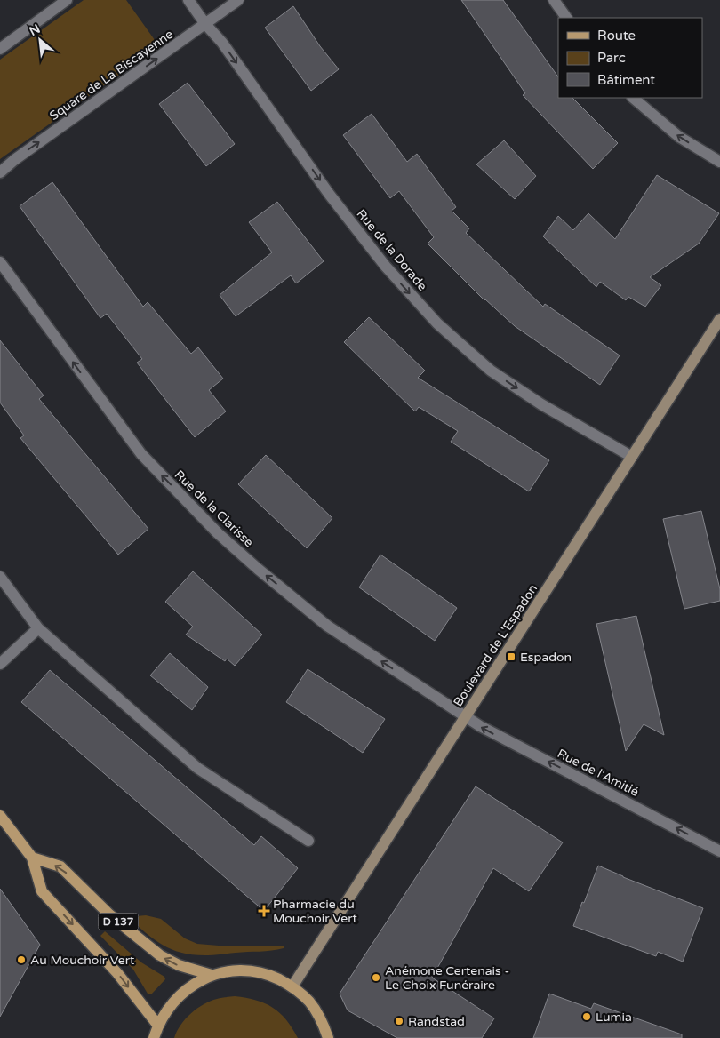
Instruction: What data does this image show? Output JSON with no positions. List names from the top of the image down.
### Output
{
  "streets": {
    "main road": ["D 137"],
    "street": [
      "Square de La Biscayenne",
      "Rue de la Dorade",
      "Rue de la Clarisse",
      "Boulevard de L'Espadon",
      "Rue de l'Amitié"
    ]
  },
  "crossings": [
    ["Square de La Biscayenne", "Rue de la Dorade"],
    ["Rue de la Dorade", "Boulevard de L'Espadon"],
    ["Rue de la Clarisse", "Boulevard de L'Espadon"],
    ["Rue de la Clarisse", "Rue de l'Amitié"],
    ["Boulevard de L'Espadon", "Rue de l'Amitié"]
  ],
  "one_way": ["Rue de la Dorade", "Rue de la Clarisse", "Rue de l'Amitié"],
  "places": {
    "transit": ["Espadon"],
    "health": ["Pharmacie du Mouchoir Vert"],
    "other": [
      "Au Mouchoir Vert",
      "Anémone Certenais - Le Choix Funéraire",
      "Lumia",
      "Randstad"
    ]
  },
  "legend": ["Route", "Parc", "Bâtiment"],
  "north": "top left"
}
